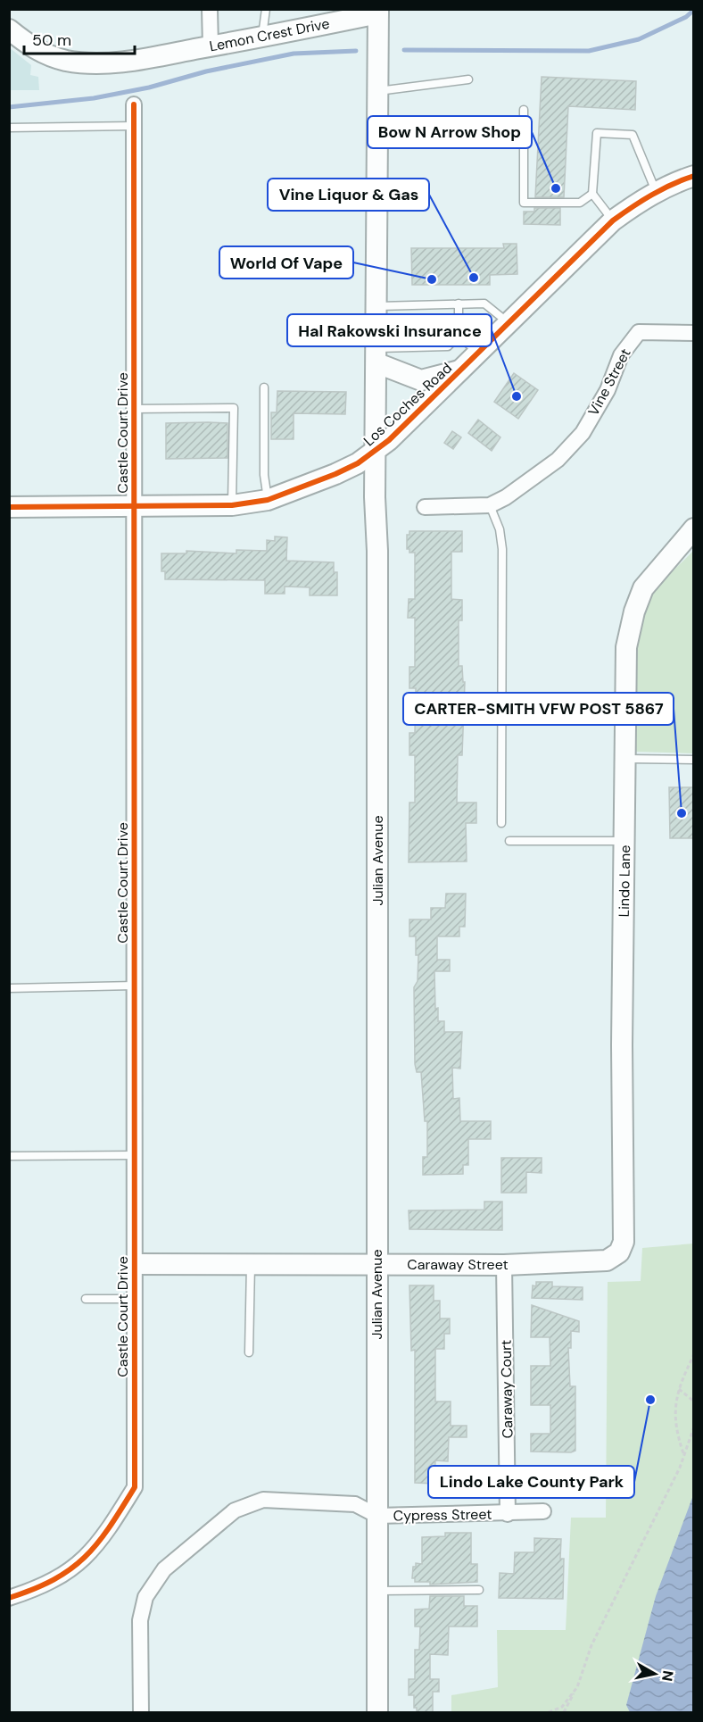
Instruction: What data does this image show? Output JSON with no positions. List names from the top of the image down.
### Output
{
  "streets": {
    "main road": [
      "Lemon Crest Drive",
      "Los Coches Road",
      "Julian Avenue",
      "Lindo Lane",
      "Caraway Street"
    ],
    "street": [
      "Vine Street",
      "Castle Court Drive",
      "Caraway Court",
      "Cypress Street"
    ]
  },
  "crossings": [
    ["Lemon Crest Drive", "Julian Avenue"],
    ["Los Coches Road", "Castle Court Drive"],
    ["Los Coches Road", "Julian Avenue"],
    ["Castle Court Drive", "Caraway Street"],
    ["Julian Avenue", "Caraway Street"],
    ["Julian Avenue", "Cypress Street"],
    ["Lindo Lane", "Caraway Street"],
    ["Caraway Street", "Caraway Court"],
    ["Caraway Court", "Cypress Street"]
  ],
  "places": [
    "Bow N Arrow Shop",
    "Vine Liquor & Gas",
    "World Of Vape",
    "Hal Rakowski Insurance",
    "CARTER-SMITH VFW POST 5867",
    "Lindo Lake County Park"
  ],
  "scale_bar": "50 m",
  "north": "right"
}
